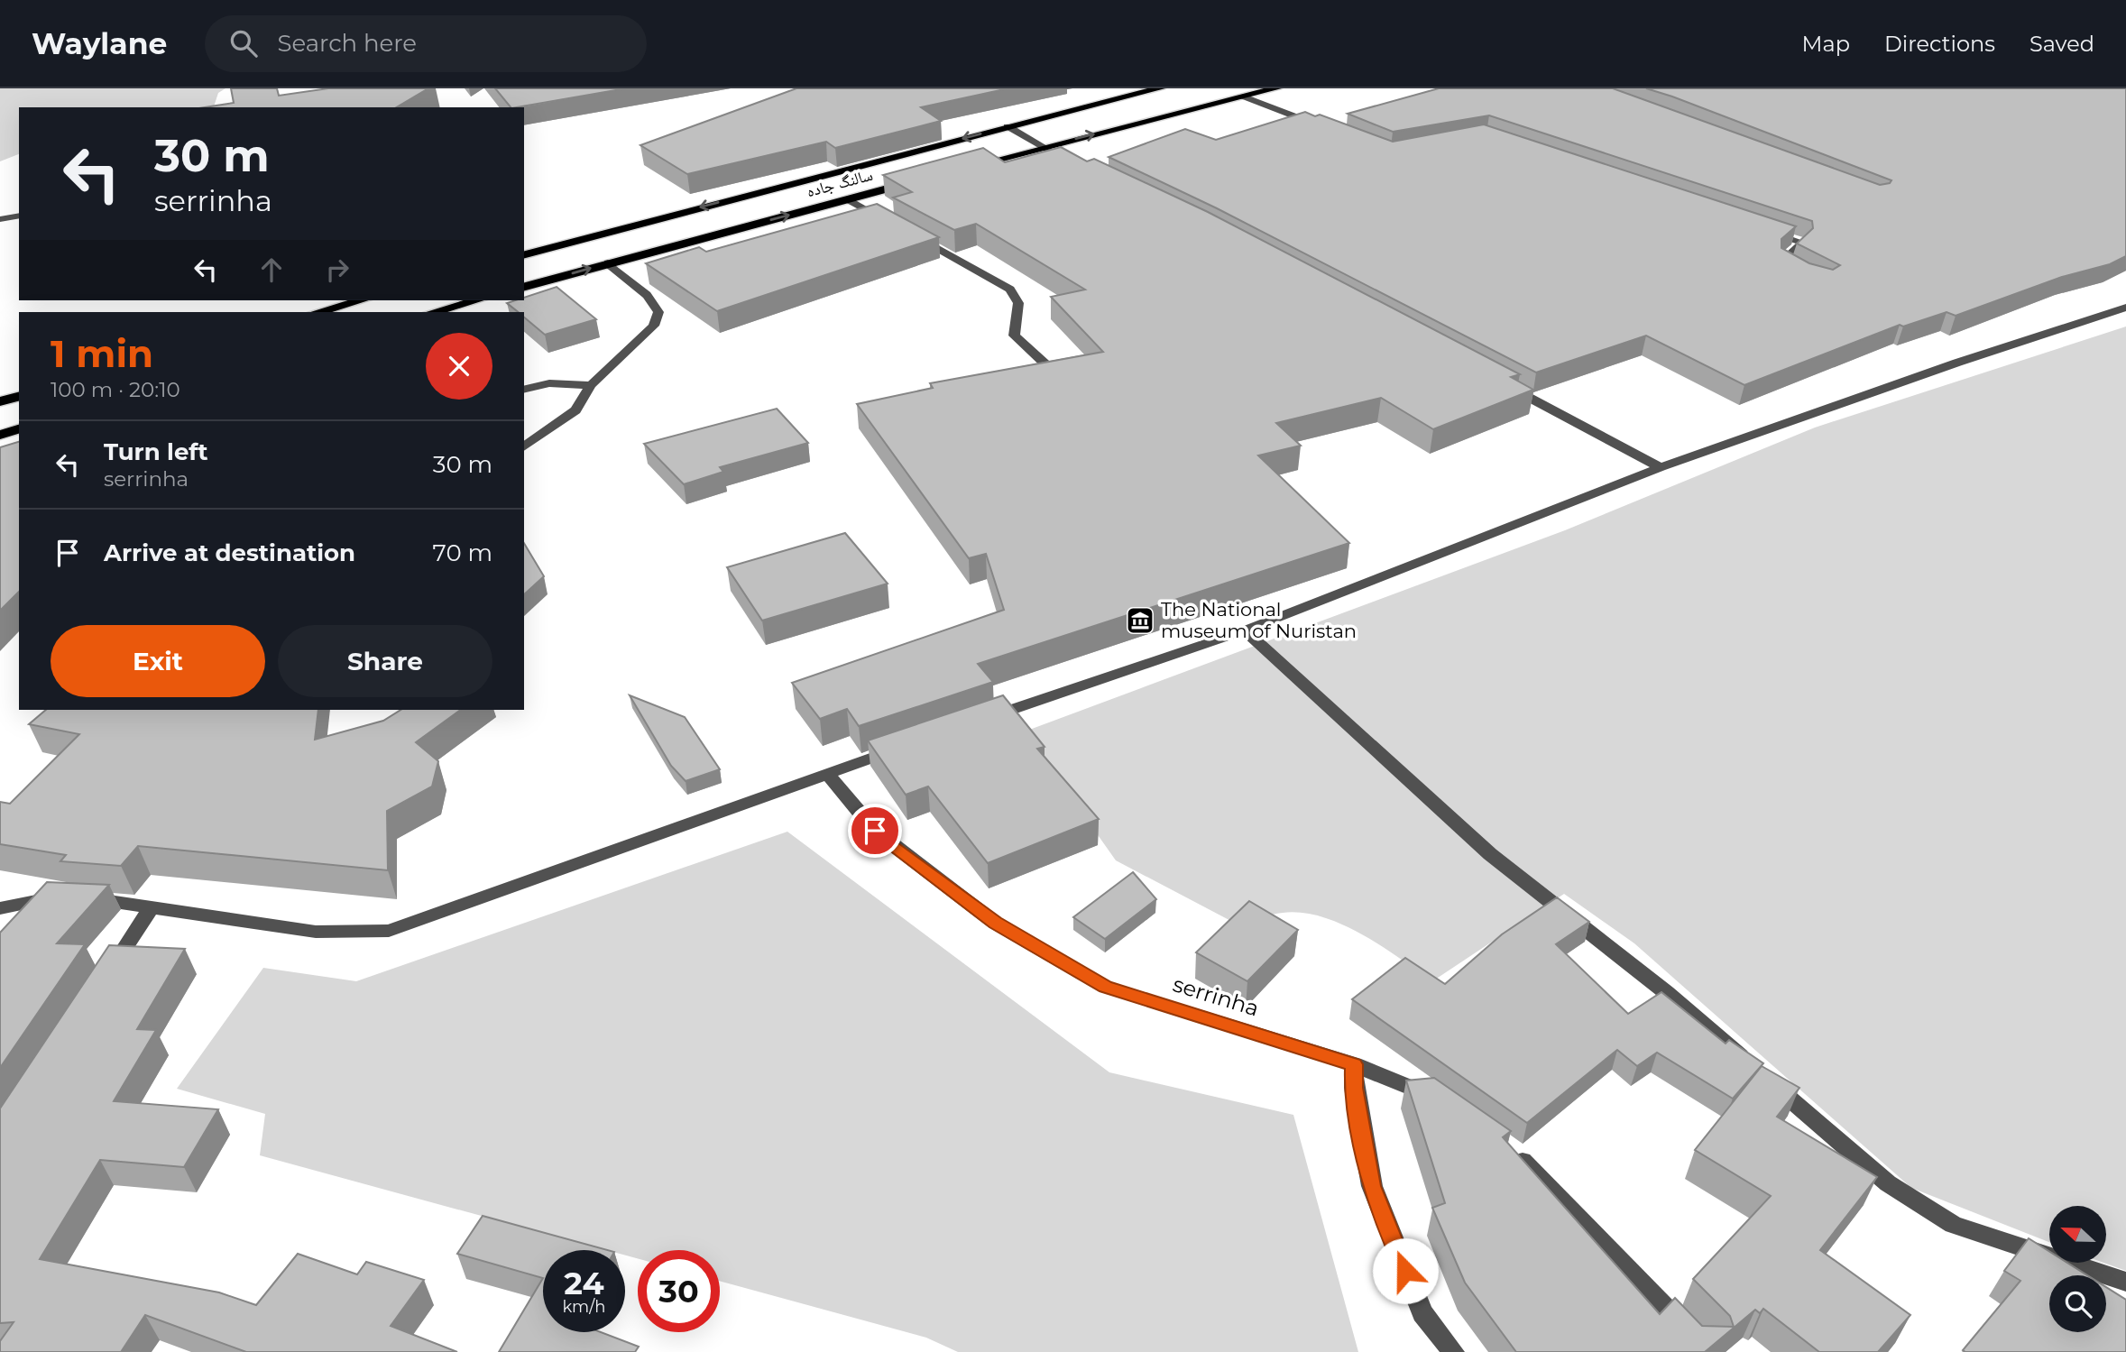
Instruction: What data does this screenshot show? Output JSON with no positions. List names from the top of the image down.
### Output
{
  "streets": {
    "highway": ["سالنگ جاده"],
    "street": ["serrinha"]
  },
  "places": {
    "museum": ["The National museum of Nuristan"]
  },
  "north": "left",
  "page": {
    "header": "Waylane",
    "search": "Search here",
    "nav": ["Map", "Directions", "Saved"],
    "turn": ["30 m", "serrinha"],
    "heading": ["1 min", "100 m · 20:10"],
    "list": [
      {
        "name": "Turn left",
        "note": "serrinha",
        "value": "30 m"
      },
      {
        "name": "Arrive at destination",
        "value": "70 m"
      }
    ],
    "buttons": ["Exit", "Share"],
    "speed": "24 km/h",
    "limit": "30"
  }
}
